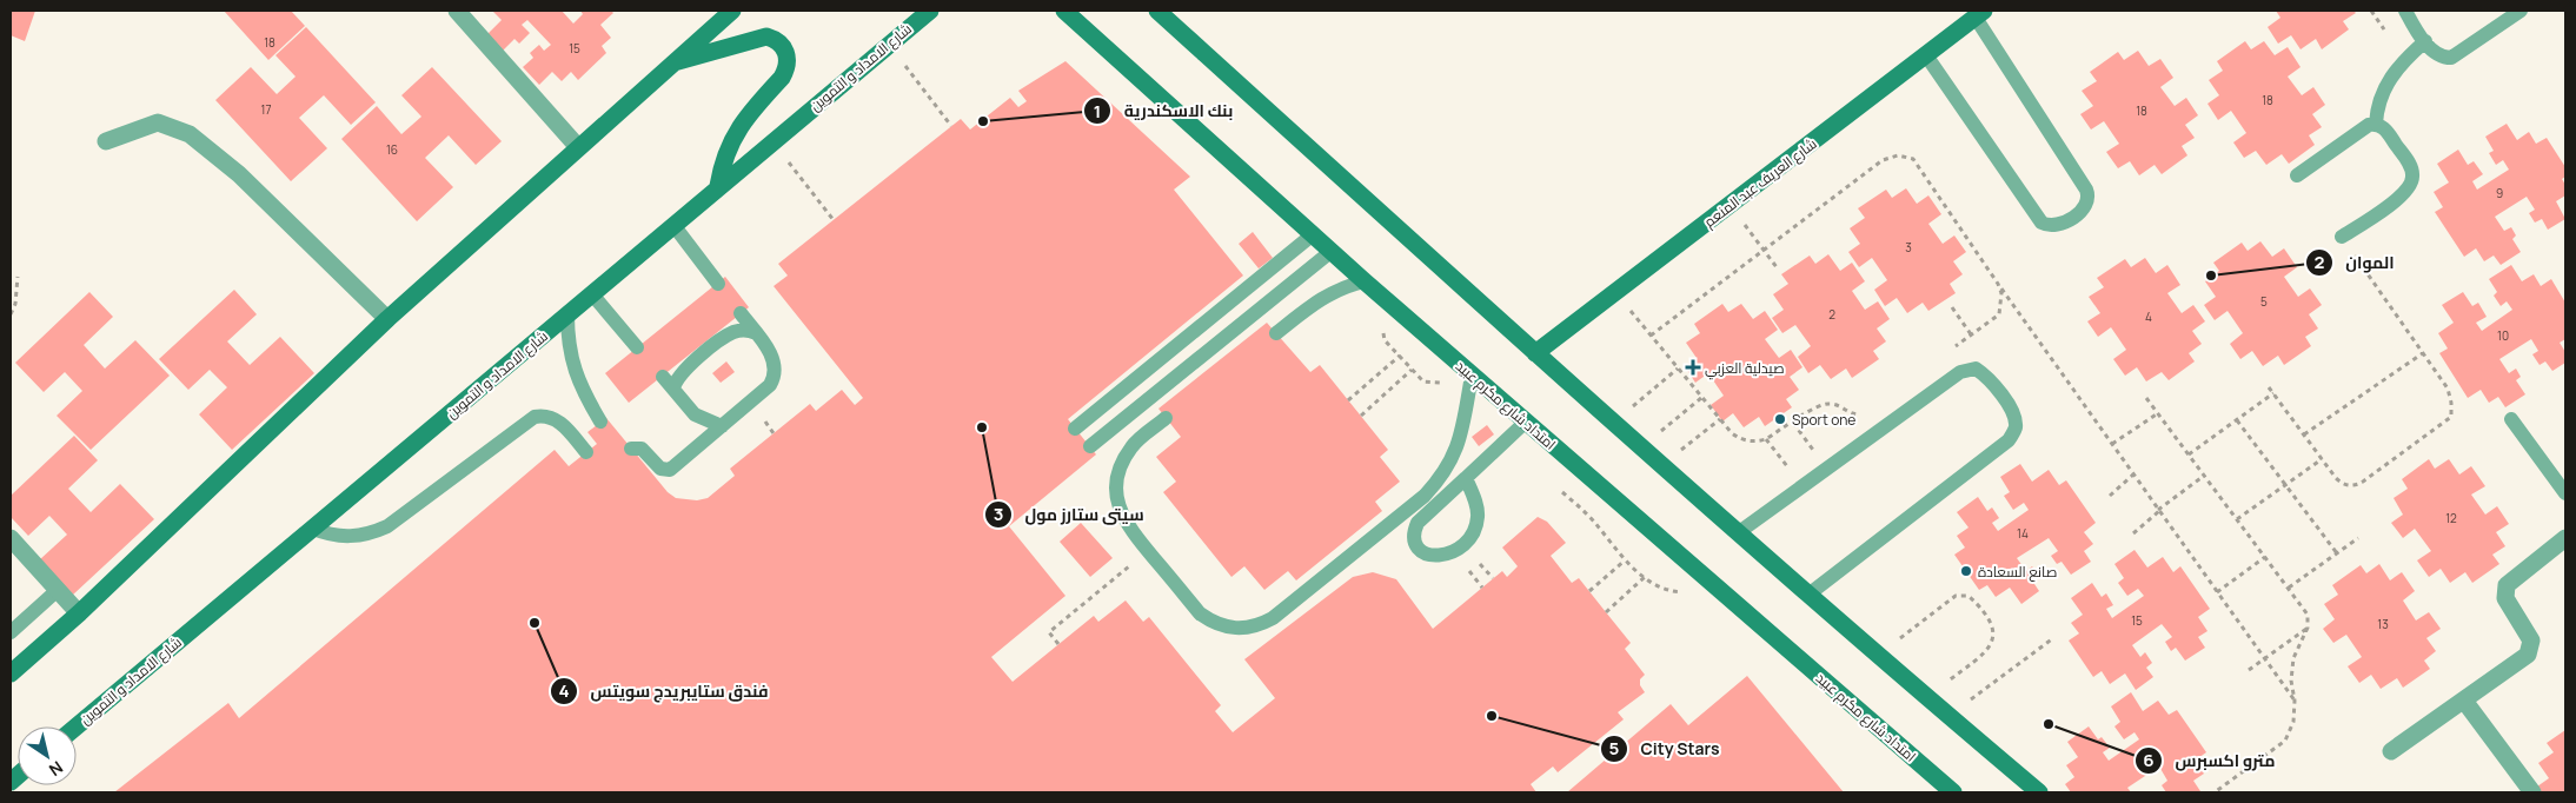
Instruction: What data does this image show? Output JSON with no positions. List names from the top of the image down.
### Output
{
  "streets": {
    "street": ["شارع الامداد و التموين", "شارع العريف عبد المنعم", "امتداد شارع مكرم عبيد"]
  },
  "places": {
    "other": [
      "بنك الاسكندرية",
      "الموان",
      "Sport one",
      "سيتى ستارز مول",
      "صانع السعادة",
      "فندق ستايبريدج سويتس",
      "City Stars",
      "مترو اكسبرس"
    ],
    "health": ["صيدلية العزبي"]
  },
  "house_numbers": [
    "18",
    "15",
    "18",
    "17",
    "18",
    "16",
    "9",
    "3",
    "5",
    "2",
    "4",
    "10",
    "12",
    "14",
    "15",
    "13"
  ],
  "north": "bottom right"
}
